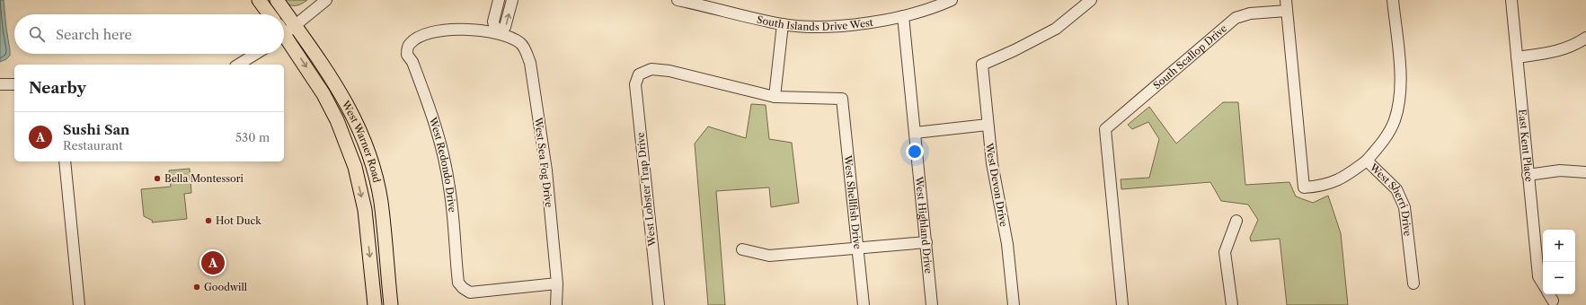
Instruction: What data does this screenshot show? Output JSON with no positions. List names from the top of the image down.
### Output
{
  "streets": {
    "main road": ["West Warner Road"],
    "street": [
      "South Islands Drive West",
      "South Scallop Drive",
      "East Kent Place",
      "West Sea Fog Drive",
      "West Redondo Drive",
      "West Devon Drive",
      "West Lobster Trap Drive",
      "West Sherri Drive",
      "West Shellfish Drive",
      "West Highland Drive"
    ]
  },
  "crossings": [
    ["South Islands Drive West", "West Highland Drive"],
    ["West Sea Fog Drive", "West Redondo Drive"],
    ["West Lobster Trap Drive", "West Shellfish Drive"]
  ],
  "places": ["Bella Montessori", "Hot Duck", "Goodwill"],
  "page": {
    "search": "Search here",
    "heading": "Nearby",
    "list": [
      {
        "mark": "A",
        "name": "Sushi San",
        "note": "Restaurant",
        "value": "530 m"
      }
    ],
    "map_buttons": ["+", "−"],
    "pins": "A"
  }
}
